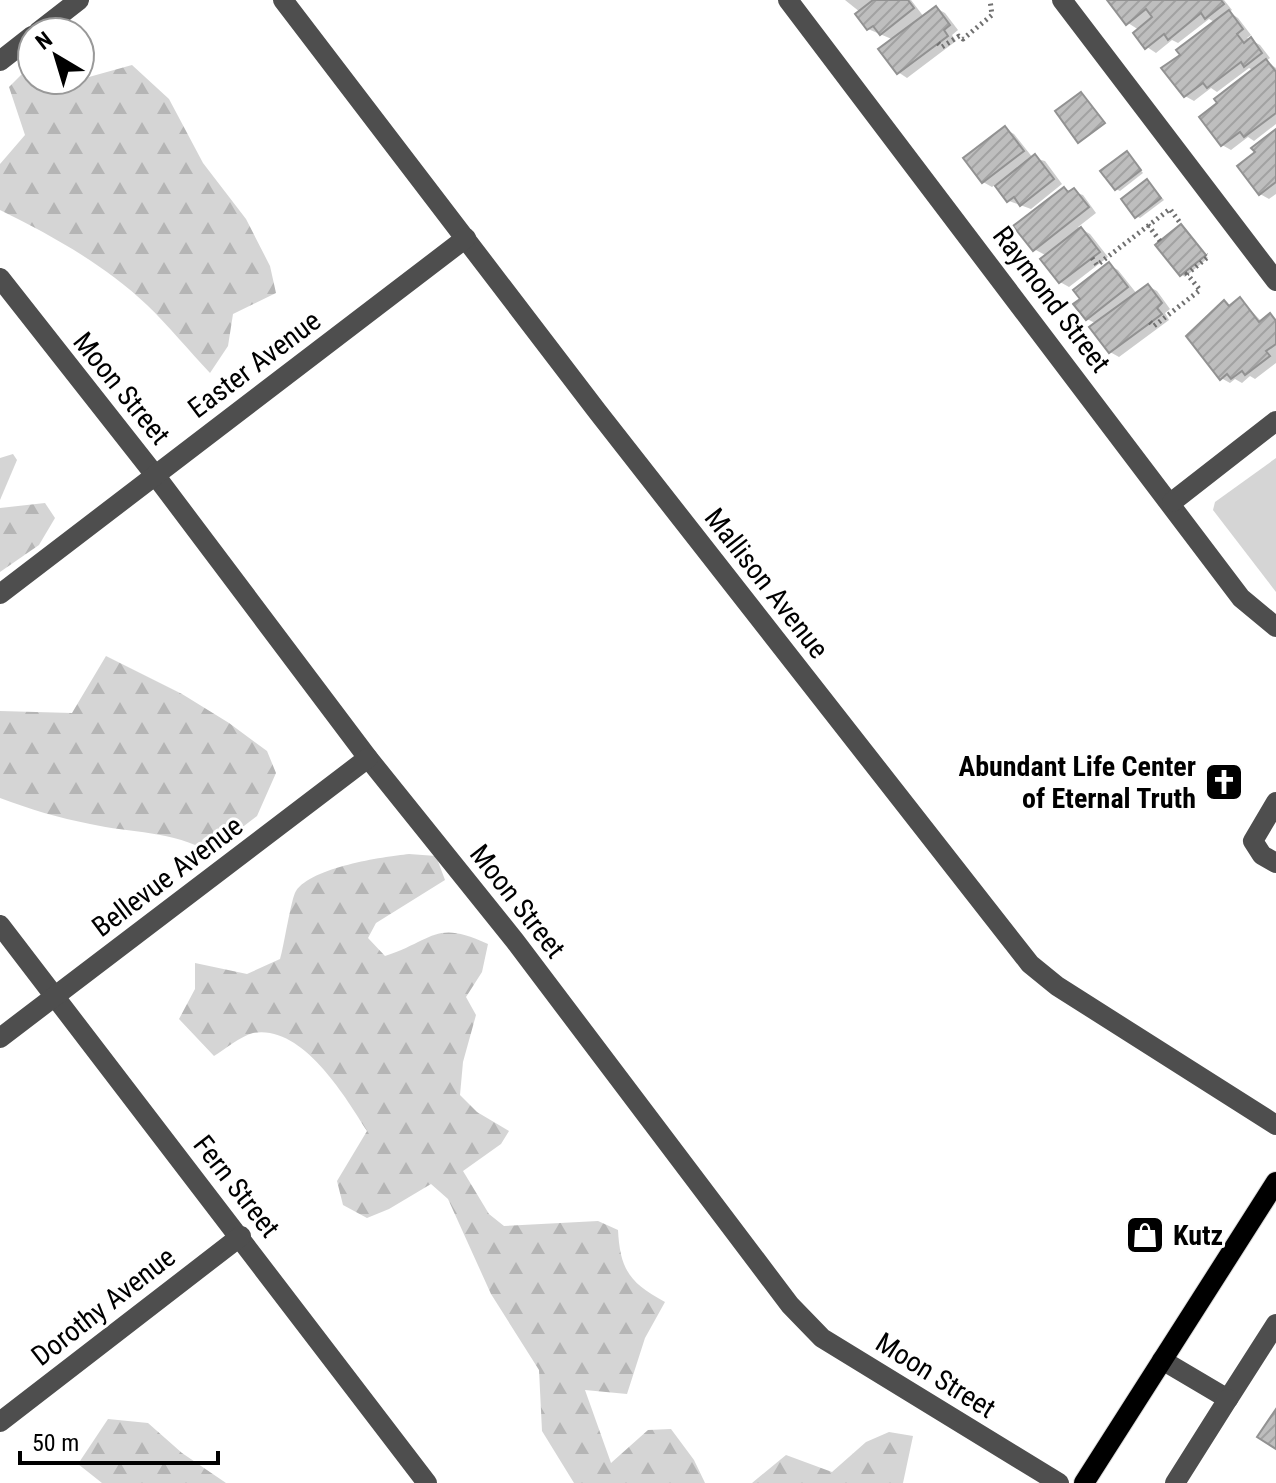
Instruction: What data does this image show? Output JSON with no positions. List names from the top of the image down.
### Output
{
  "streets": {
    "street": [
      "Raymond Street",
      "Easter Avenue",
      "Moon Street",
      "Mallison Avenue",
      "Bellevue Avenue",
      "Fern Street",
      "Dorothy Avenue"
    ]
  },
  "crossings": [
    ["Easter Avenue", "Moon Street"],
    ["Easter Avenue", "Mallison Avenue"],
    ["Moon Street", "Bellevue Avenue"],
    ["Bellevue Avenue", "Fern Street"],
    ["Fern Street", "Dorothy Avenue"]
  ],
  "places": {
    "church": ["Abundant Life Center of Eternal Truth"],
    "shop": ["Kutz"]
  },
  "scale_bar": "50 m",
  "north": "top left"
}
